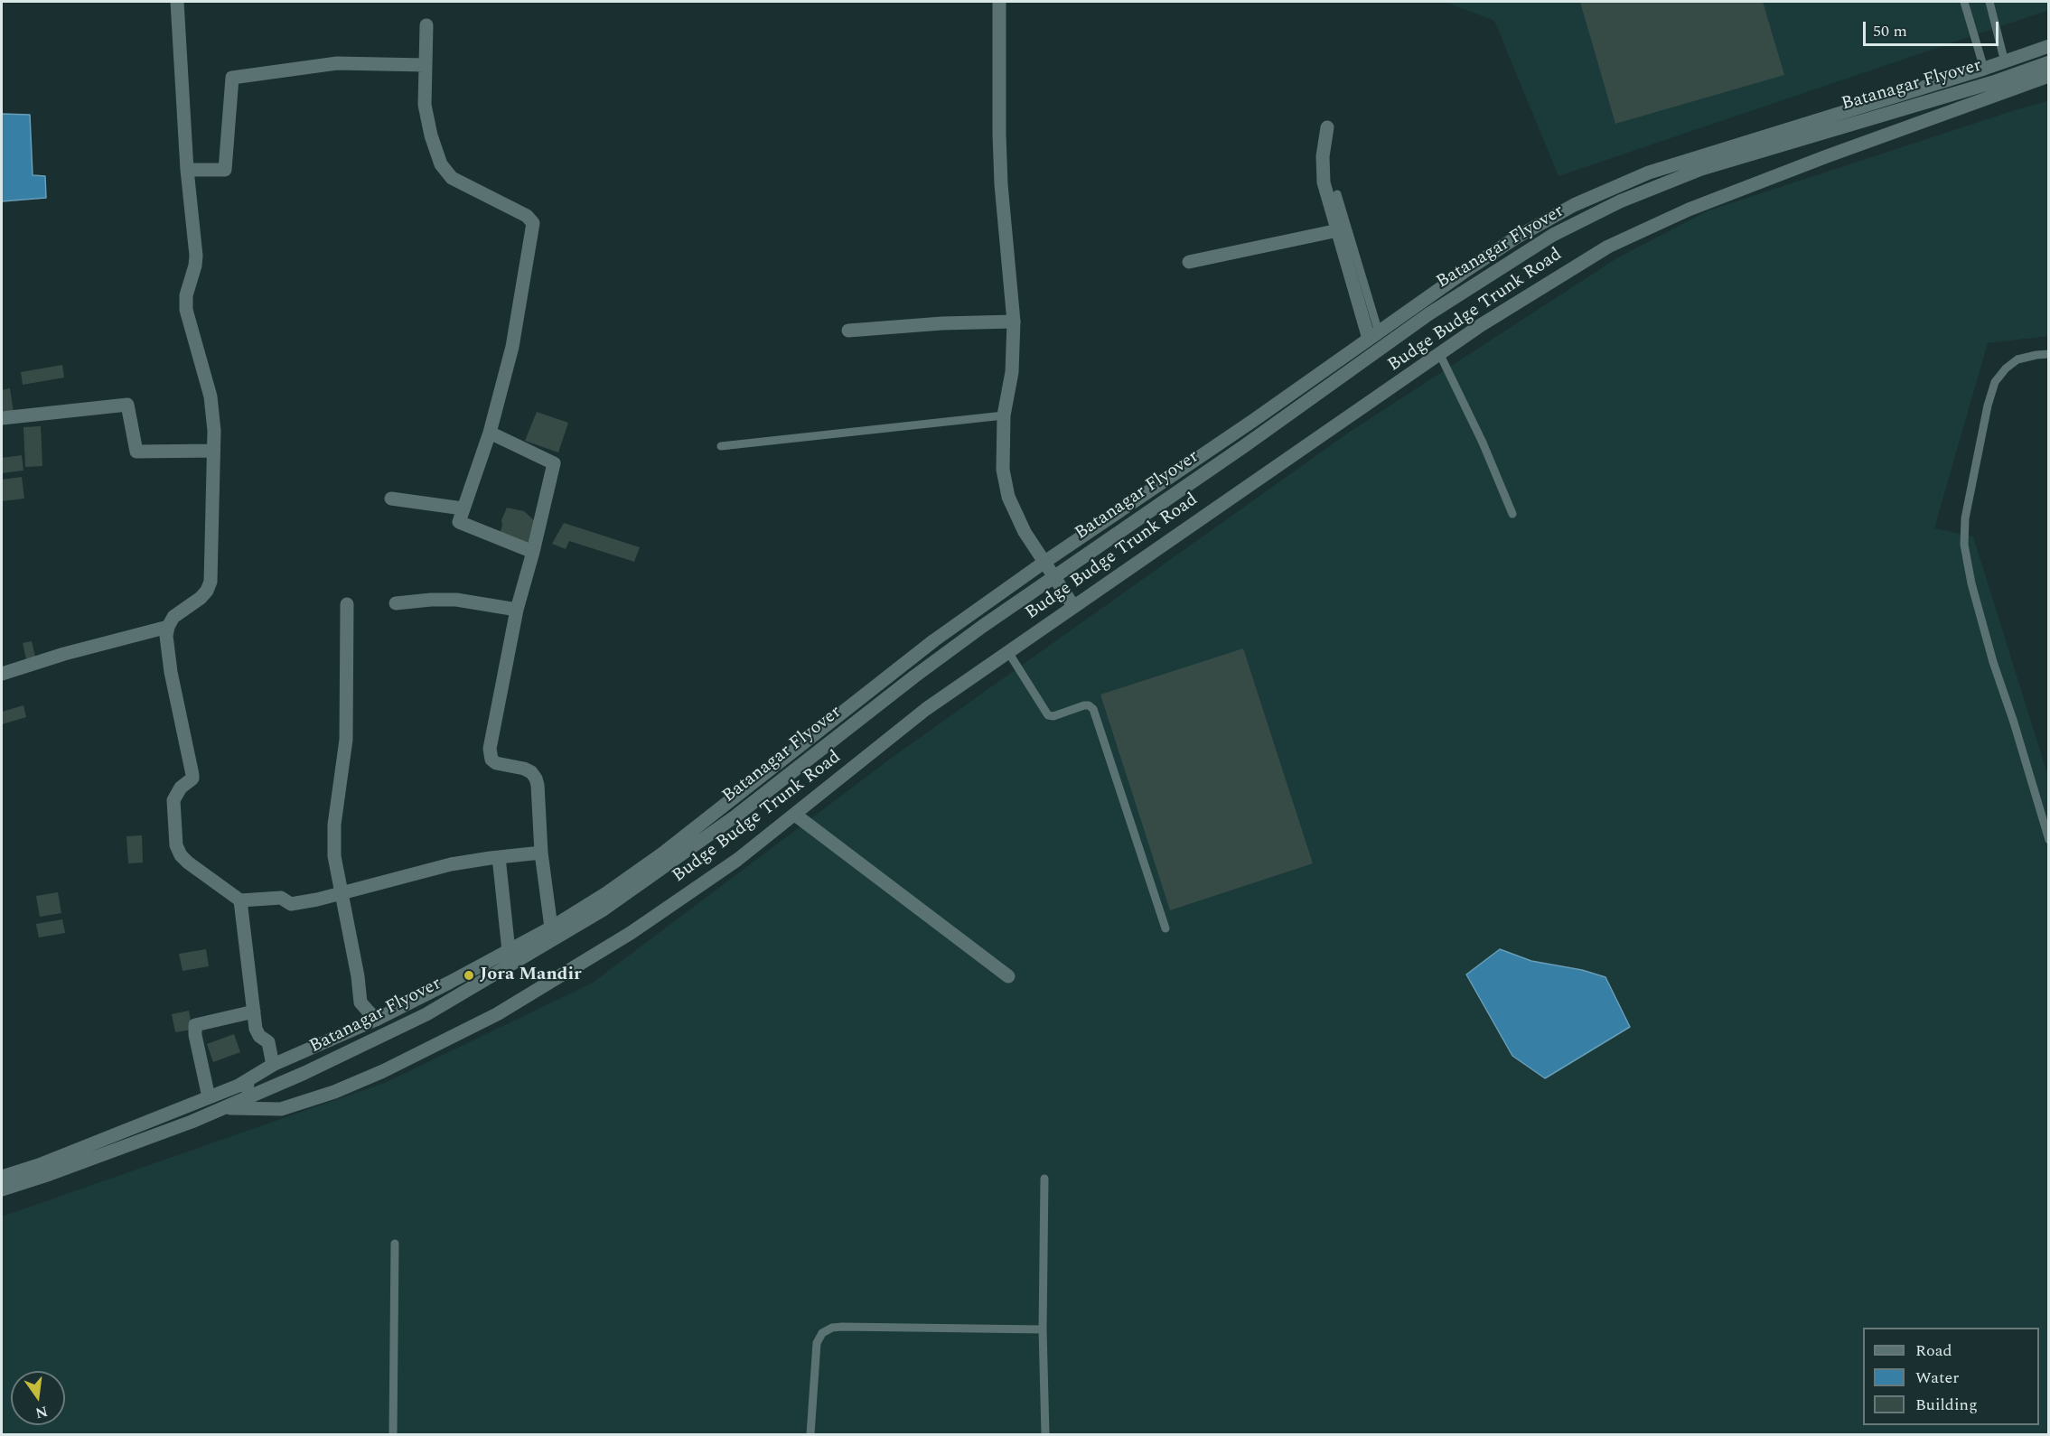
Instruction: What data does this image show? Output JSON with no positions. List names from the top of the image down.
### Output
{
  "streets": {
    "street": ["Batanagar Flyover", "Budge Budge Trunk Road"]
  },
  "places": ["Jora Mandir"],
  "legend": ["Road", "Water", "Building"],
  "scale_bar": "50 m",
  "north": "bottom"
}
